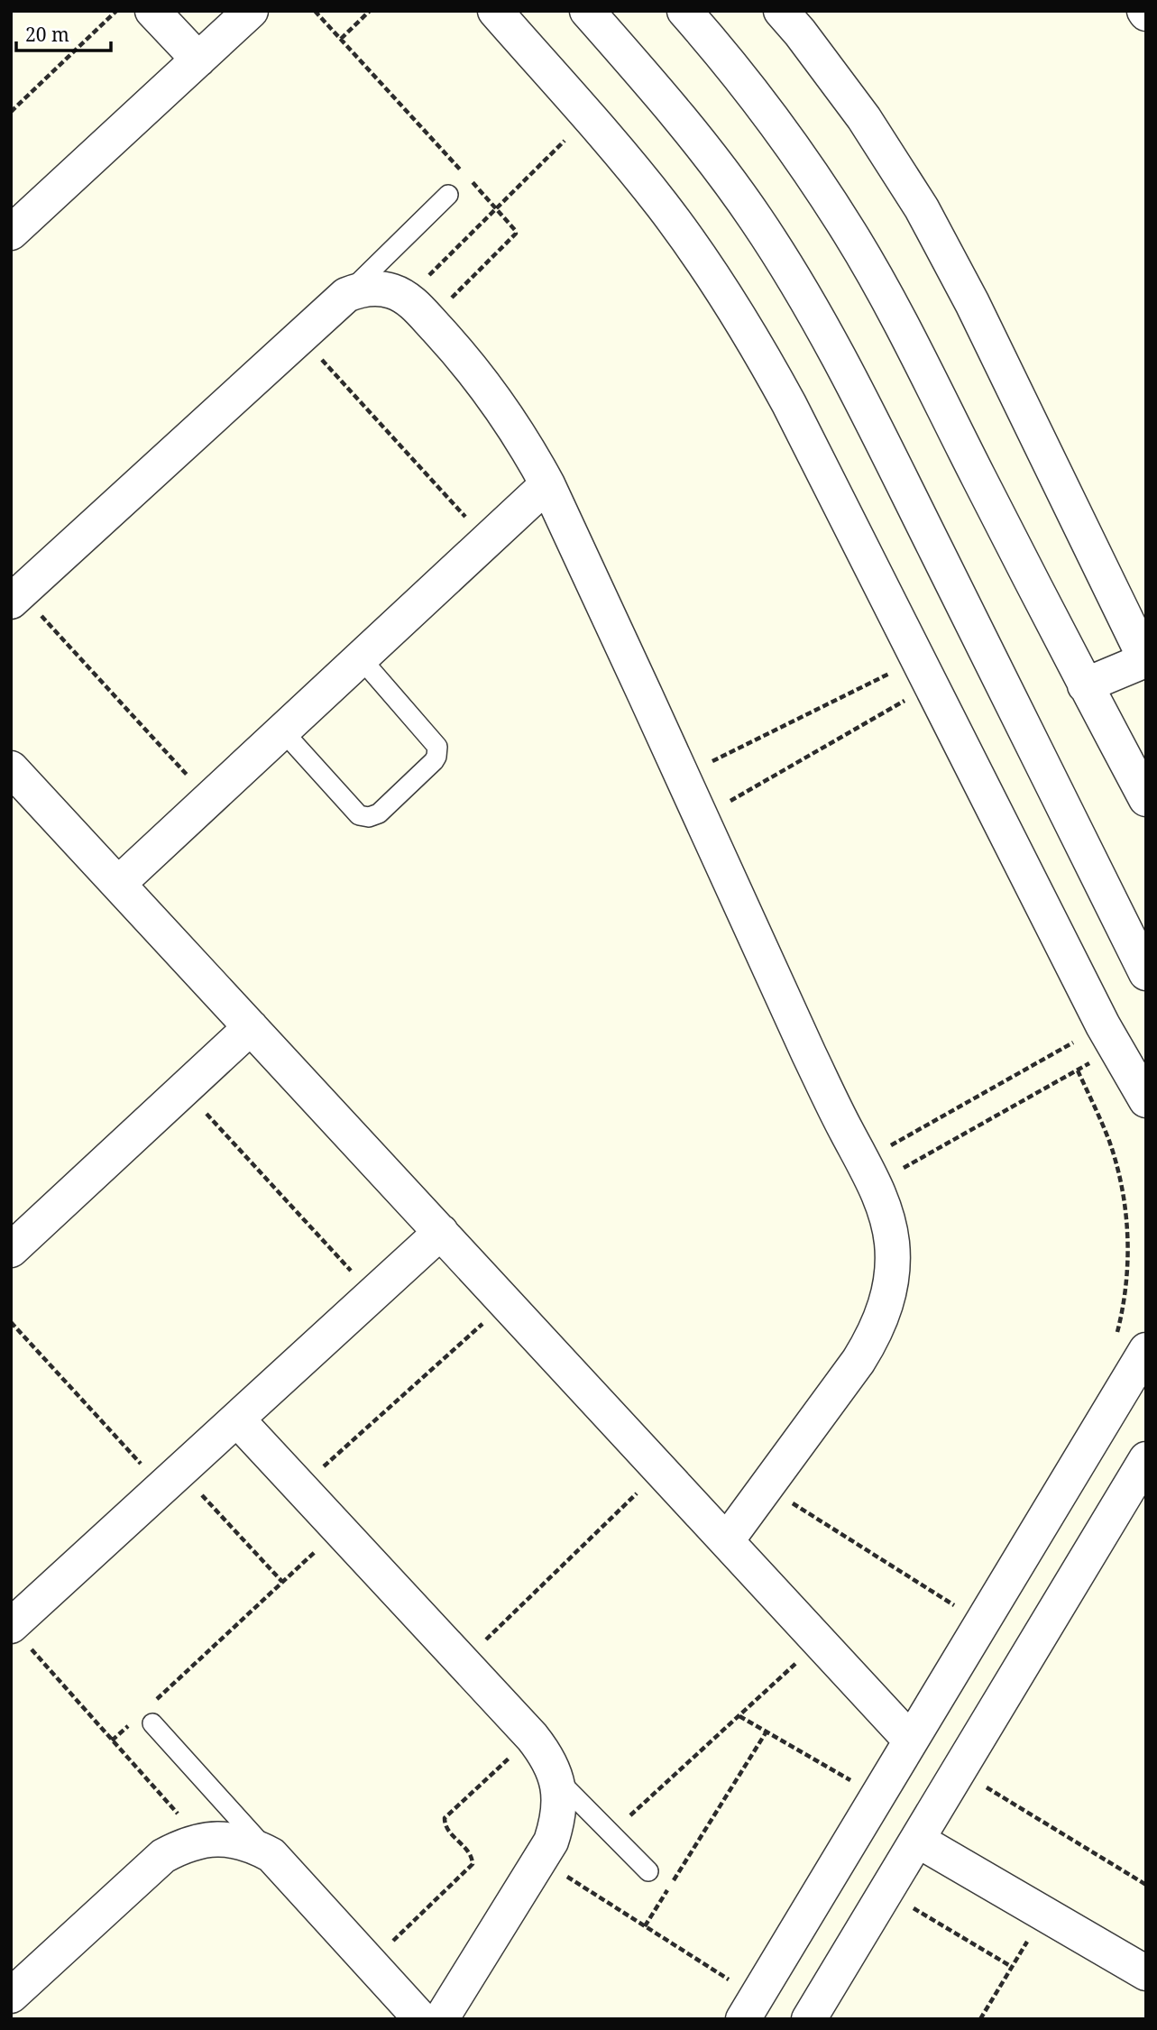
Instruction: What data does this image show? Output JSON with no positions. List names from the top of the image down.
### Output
{
  "scale_bar": "20 m"
}
